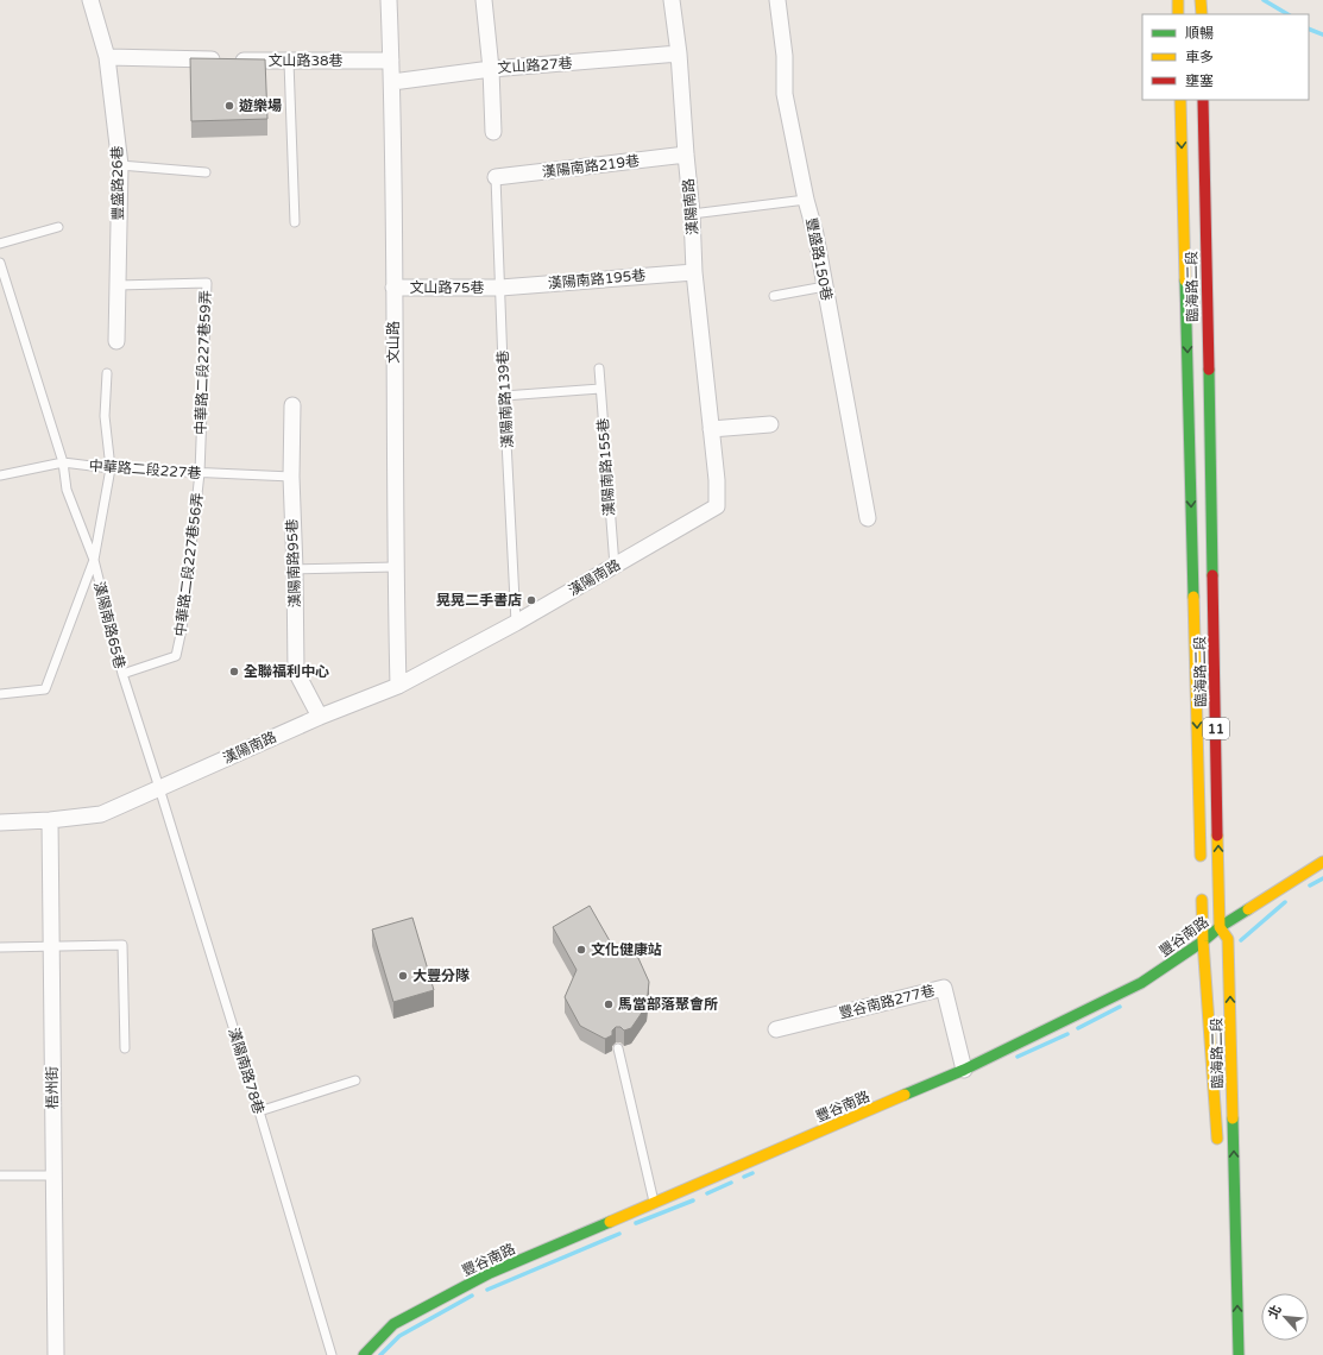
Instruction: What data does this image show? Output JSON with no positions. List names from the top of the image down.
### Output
{
  "streets": {
    "main road": ["臨海路二段", "11", "豐谷南路"],
    "street": [
      "文山路38巷",
      "文山路27巷",
      "漢陽南路219巷",
      "豐盛路26巷",
      "漢陽南路",
      "豐盛路150巷",
      "漢陽南路195巷",
      "文山路75巷",
      "文山路",
      "漢陽南路95巷",
      "豐谷南路277巷",
      "梧州街"
    ],
    "lane": [
      "中華路二段227巷59弄",
      "漢陽南路139巷",
      "漢陽南路155巷",
      "中華路二段227巷",
      "中華路二段227巷56弄",
      "漢陽南路65巷",
      "漢陽南路78巷"
    ]
  },
  "crossings": [
    ["文山路38巷", "豐盛路26巷"],
    ["文山路38巷", "文山路"],
    ["文山路27巷", "漢陽南路"],
    ["文山路27巷", "文山路"],
    ["漢陽南路219巷", "漢陽南路"],
    ["漢陽南路219巷", "漢陽南路139巷"],
    ["豐盛路26巷", "中華路二段227巷59弄"],
    ["漢陽南路", "漢陽南路195巷"],
    ["漢陽南路", "文山路"],
    ["漢陽南路", "漢陽南路139巷"],
    ["漢陽南路", "漢陽南路155巷"],
    ["漢陽南路", "漢陽南路95巷"],
    ["漢陽南路", "漢陽南路65巷"],
    ["漢陽南路", "漢陽南路78巷"],
    ["漢陽南路", "梧州街"],
    ["漢陽南路195巷", "文山路75巷"],
    ["漢陽南路195巷", "漢陽南路139巷"],
    ["臨海路二段", "豐谷南路"],
    ["文山路75巷", "文山路"],
    ["文山路75巷", "漢陽南路139巷"],
    ["中華路二段227巷59弄", "中華路二段227巷"],
    ["中華路二段227巷59弄", "中華路二段227巷56弄"],
    ["中華路二段227巷", "漢陽南路95巷"],
    ["中華路二段227巷", "中華路二段227巷56弄"],
    ["中華路二段227巷", "漢陽南路65巷"],
    ["中華路二段227巷56弄", "漢陽南路65巷"],
    ["漢陽南路65巷", "漢陽南路78巷"],
    ["豐谷南路", "豐谷南路277巷"]
  ],
  "places": [
    "遊樂場",
    "晃晃二手書店",
    "全聯福利中心",
    "文化健康站",
    "大豐分隊",
    "馬當部落聚會所"
  ],
  "legend": ["順暢", "車多", "壅塞"],
  "north": "top left"
}
